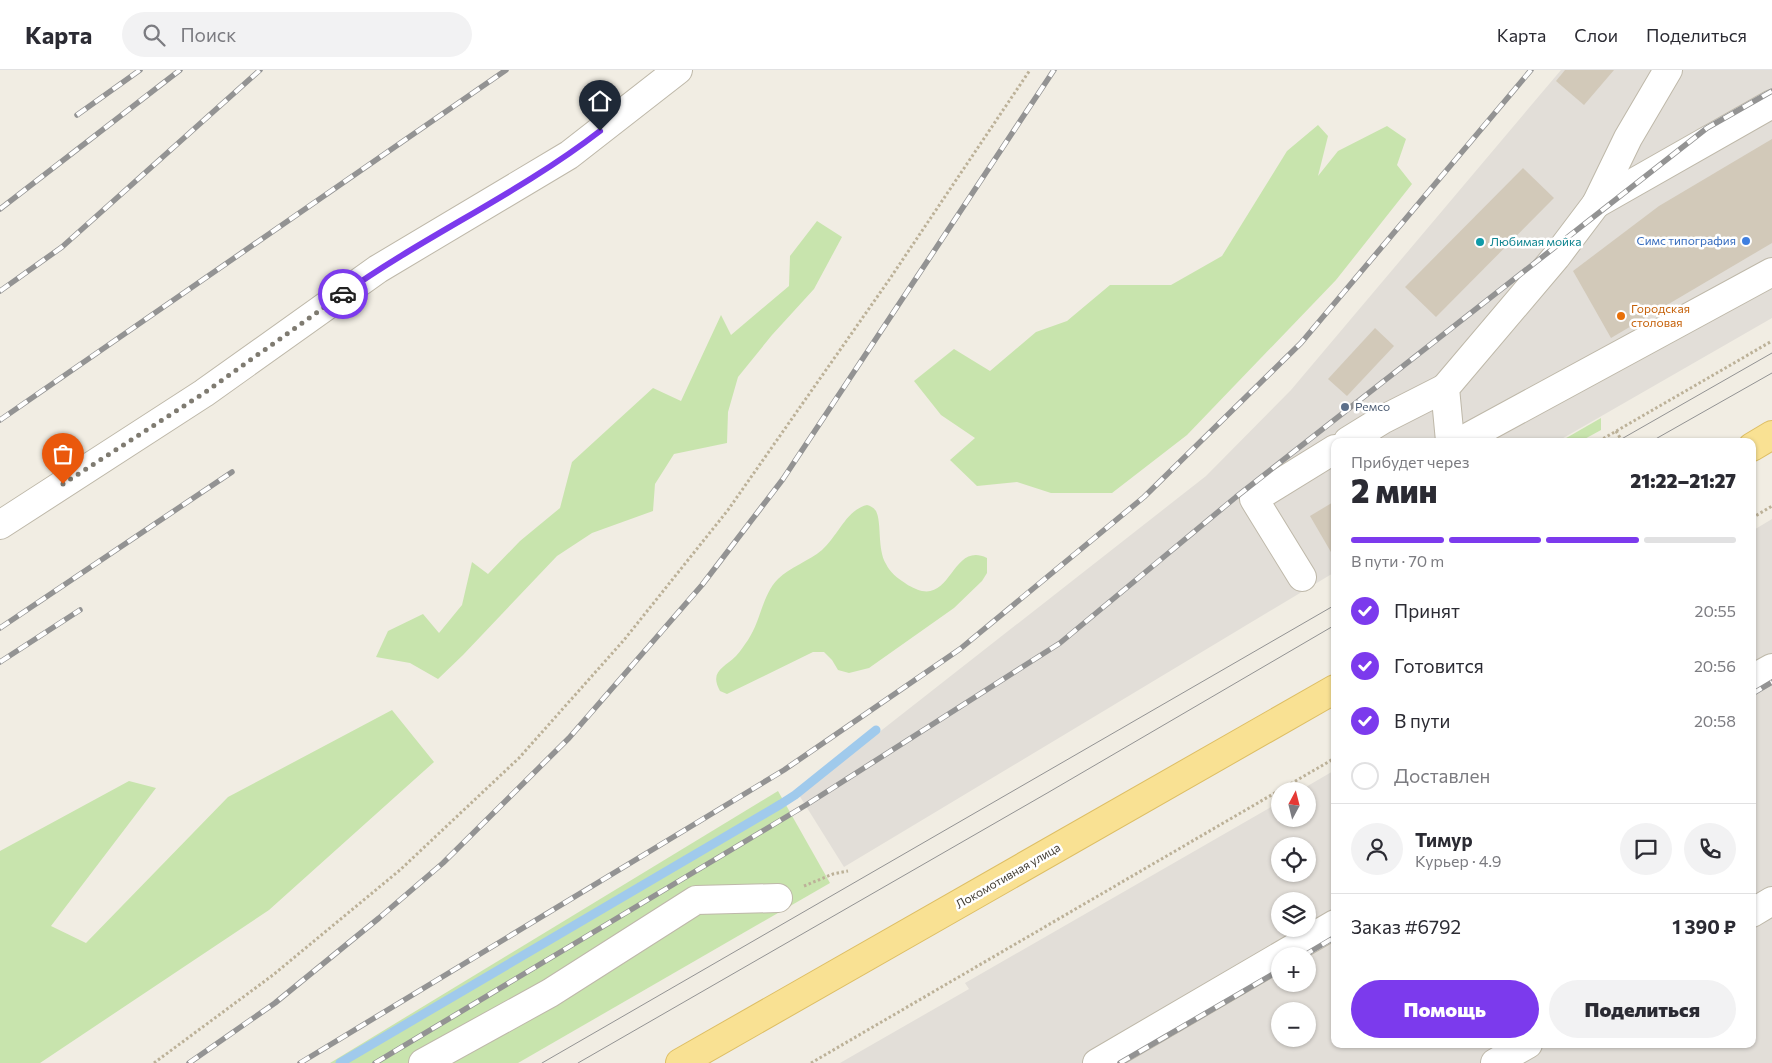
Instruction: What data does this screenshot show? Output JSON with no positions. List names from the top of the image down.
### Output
{
  "streets": {
    "main road": ["Локомотивная улица"]
  },
  "places": [
    "Симс типография",
    "Любимая мойка",
    "Городская столовая",
    "Ремсо"
  ],
  "north": "top",
  "page": {
    "header": "Карта",
    "search": "Поиск",
    "nav": ["Карта", "Слои", "Поделиться"],
    "heading": ["2 мин", "Прибудет через", "21:22–21:27"],
    "panel": [
      "Тимур",
      "Курьер · 4.9",
      "Заказ #6792",
      "1 390 ₽"
    ],
    "bar": "В пути · 70 m",
    "list": [
      ["Принят", "20:55"],
      ["Готовится", "20:56"],
      ["В пути", "20:58"],
      "Доставлен"
    ],
    "map_buttons": ["+", "−"],
    "buttons": ["Помощь", "Поделиться"]
  }
}
